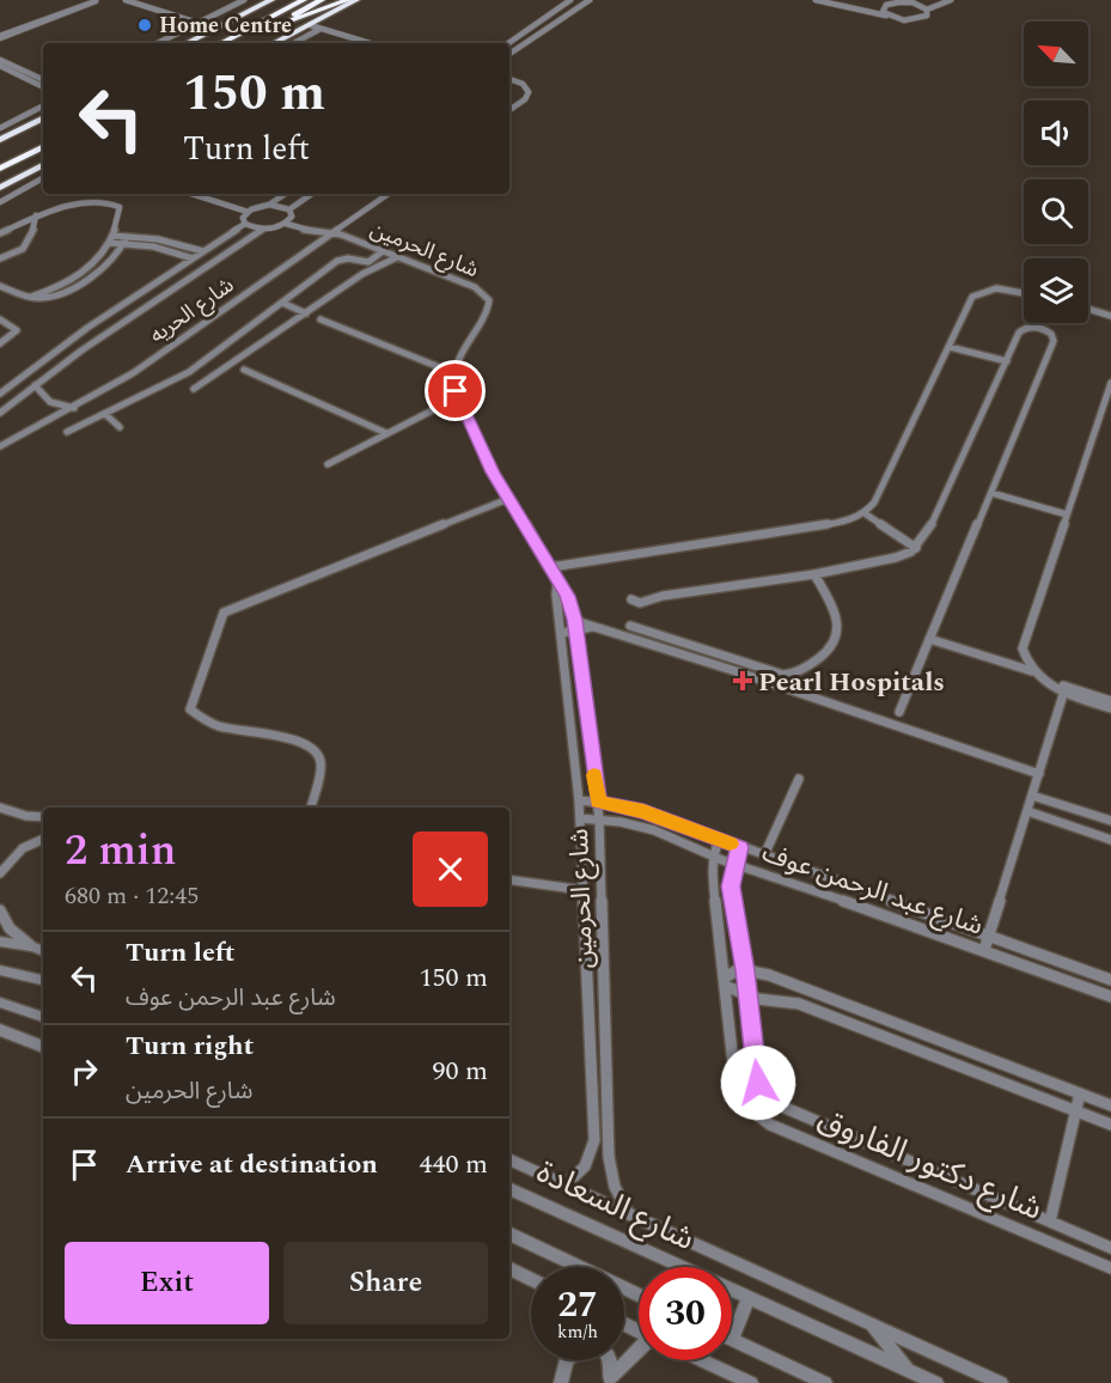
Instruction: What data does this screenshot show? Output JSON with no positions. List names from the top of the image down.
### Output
{
  "streets": {
    "street": [
      "شارع الحرمين",
      "شارع الحريه",
      "شارع عبد الرحمن عوف",
      "شارع دكتور الفاروق",
      "شارع السعادة"
    ]
  },
  "crossings": [
    ["شارع الحرمين", "شارع الحريه"],
    ["شارع الحرمين", "شارع عبد الرحمن عوف"],
    ["شارع عبد الرحمن عوف", "شارع دكتور الفاروق"]
  ],
  "places": {
    "other": ["Home Centre"],
    "health": ["Pearl Hospitals"]
  },
  "north": "top left",
  "page": {
    "turn": ["150 m", "Turn left"],
    "heading": ["2 min", "680 m · 12:45"],
    "list": [
      {
        "name": "Turn left",
        "note": "شارع عبد الرحمن عوف",
        "value": "150 m"
      },
      {
        "name": "Turn right",
        "note": "شارع الحرمين",
        "value": "90 m"
      },
      {
        "name": "Arrive at destination",
        "value": "440 m"
      }
    ],
    "buttons": ["Exit", "Share"],
    "speed": "27 km/h",
    "limit": "30"
  }
}
